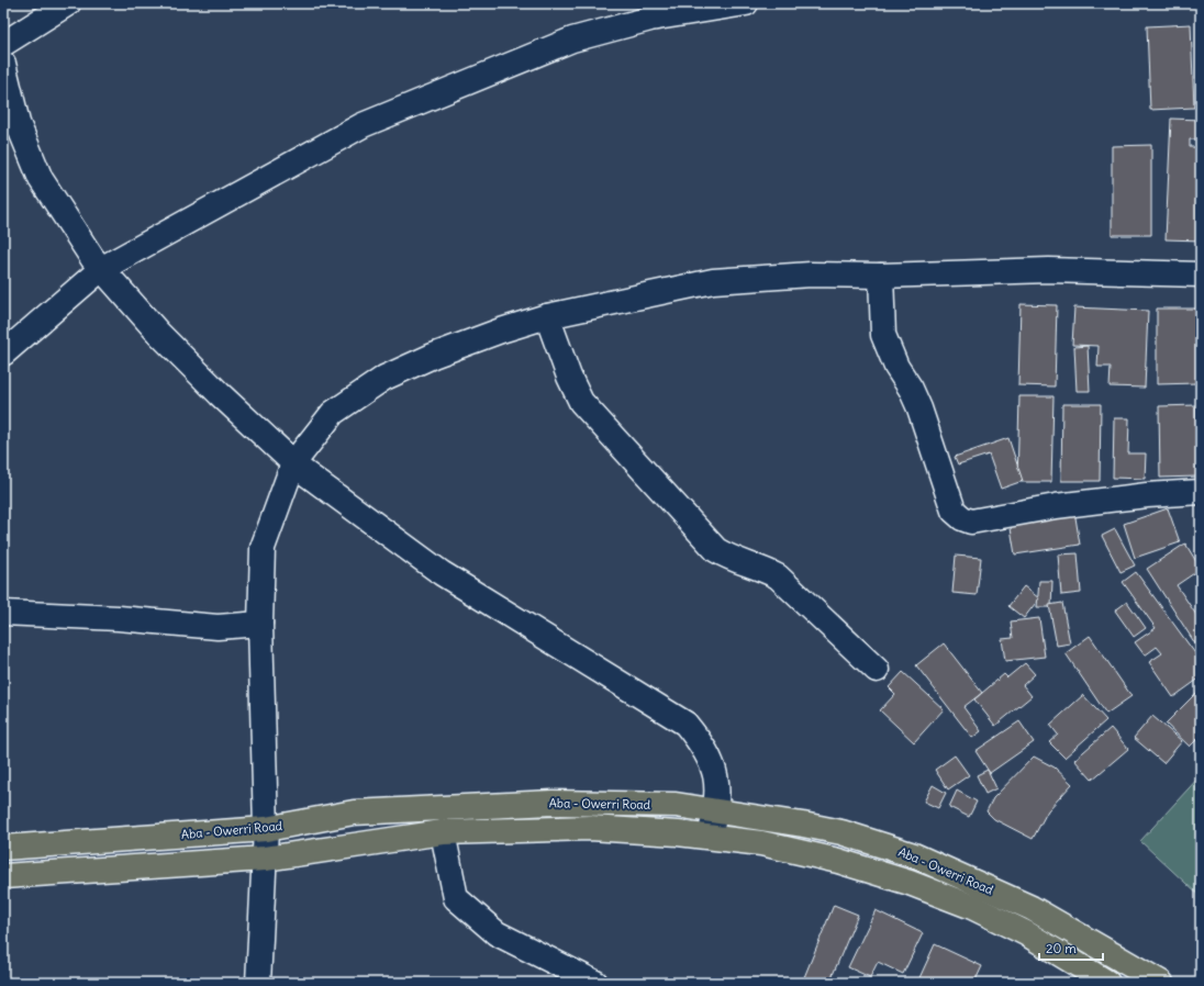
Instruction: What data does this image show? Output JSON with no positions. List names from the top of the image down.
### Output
{
  "streets": {
    "highway": ["Aba - Owerri Road"]
  },
  "scale_bar": "20 m"
}
